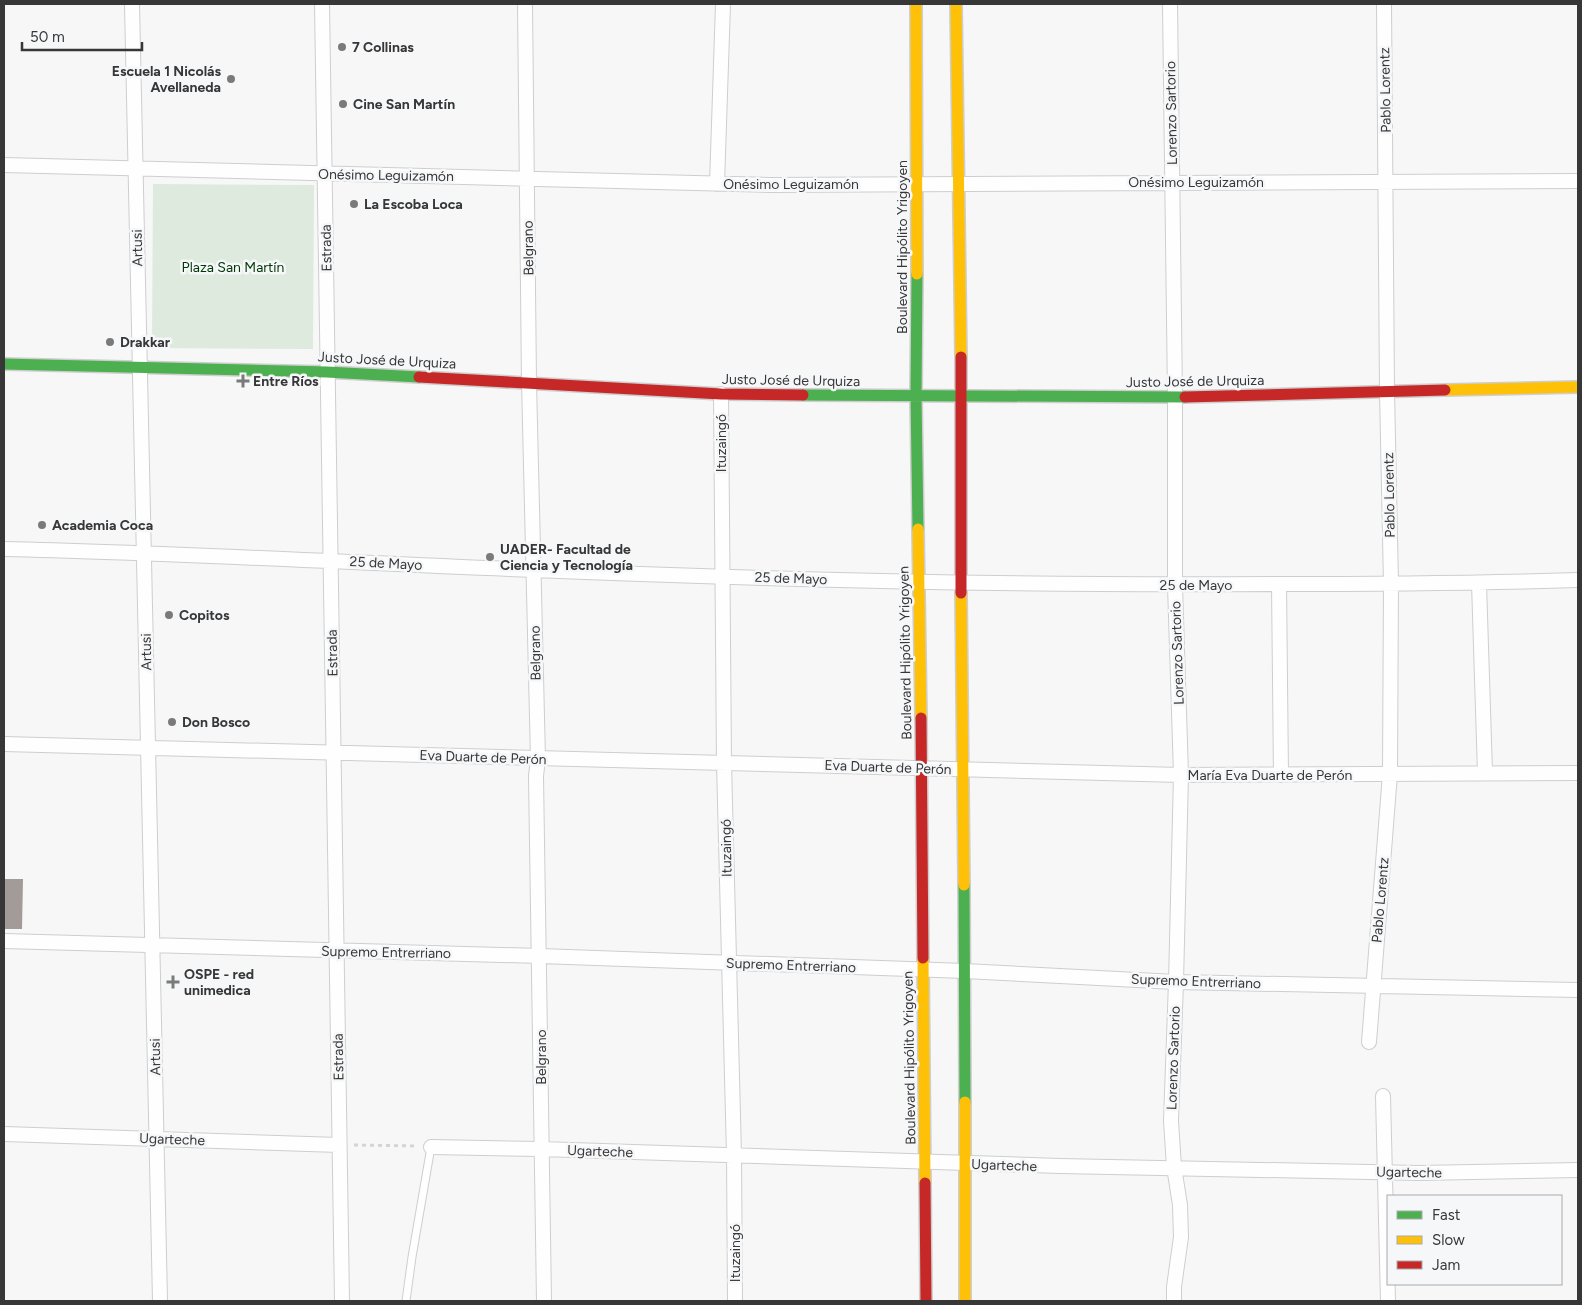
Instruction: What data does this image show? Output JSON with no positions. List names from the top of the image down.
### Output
{
  "streets": {
    "main road": ["Boulevard Hipólito Yrigoyen", "Justo José de Urquiza"],
    "street": [
      "Pablo Lorentz",
      "Lorenzo Sartorio",
      "Onésimo Leguizamón",
      "Artusi",
      "Estrada",
      "Belgrano",
      "Ituzaingó",
      "25 de Mayo",
      "Eva Duarte de Perón",
      "María Eva Duarte de Perón",
      "Supremo Entrerriano",
      "Ugarteche"
    ]
  },
  "crossings": [
    ["Pablo Lorentz", "Onésimo Leguizamón"],
    ["Pablo Lorentz", "Justo José de Urquiza"],
    ["Pablo Lorentz", "25 de Mayo"],
    ["Pablo Lorentz", "María Eva Duarte de Perón"],
    ["Pablo Lorentz", "Supremo Entrerriano"],
    ["Lorenzo Sartorio", "Onésimo Leguizamón"],
    ["Lorenzo Sartorio", "Justo José de Urquiza"],
    ["Lorenzo Sartorio", "25 de Mayo"],
    ["Lorenzo Sartorio", "María Eva Duarte de Perón"],
    ["Lorenzo Sartorio", "Supremo Entrerriano"],
    ["Lorenzo Sartorio", "Ugarteche"],
    ["Onésimo Leguizamón", "Boulevard Hipólito Yrigoyen"],
    ["Onésimo Leguizamón", "Artusi"],
    ["Onésimo Leguizamón", "Estrada"],
    ["Onésimo Leguizamón", "Belgrano"],
    ["Boulevard Hipólito Yrigoyen", "Justo José de Urquiza"],
    ["Boulevard Hipólito Yrigoyen", "25 de Mayo"],
    ["Boulevard Hipólito Yrigoyen", "Eva Duarte de Perón"],
    ["Boulevard Hipólito Yrigoyen", "Supremo Entrerriano"],
    ["Boulevard Hipólito Yrigoyen", "Ugarteche"],
    ["Artusi", "Justo José de Urquiza"],
    ["Artusi", "25 de Mayo"],
    ["Artusi", "Eva Duarte de Perón"],
    ["Artusi", "Supremo Entrerriano"],
    ["Artusi", "Ugarteche"],
    ["Estrada", "Justo José de Urquiza"],
    ["Estrada", "25 de Mayo"],
    ["Estrada", "Eva Duarte de Perón"],
    ["Estrada", "Supremo Entrerriano"],
    ["Estrada", "Ugarteche"],
    ["Belgrano", "Justo José de Urquiza"],
    ["Belgrano", "25 de Mayo"],
    ["Belgrano", "Eva Duarte de Perón"],
    ["Belgrano", "Supremo Entrerriano"],
    ["Belgrano", "Ugarteche"],
    ["Justo José de Urquiza", "Ituzaingó"],
    ["Ituzaingó", "25 de Mayo"],
    ["Ituzaingó", "Eva Duarte de Perón"],
    ["Ituzaingó", "Supremo Entrerriano"],
    ["Ituzaingó", "Ugarteche"],
    ["Eva Duarte de Perón", "María Eva Duarte de Perón"]
  ],
  "parks": ["Plaza San Martín"],
  "places": {
    "other": [
      "7 Collinas",
      "Escuela 1 Nicolás Avellaneda",
      "Cine San Martín",
      "La Escoba Loca",
      "Drakkar",
      "Academia Coca",
      "UADER- Facultad de Ciencia y Tecnología",
      "Copitos",
      "Don Bosco"
    ],
    "health": ["Entre Ríos", "OSPE - red unimedica"]
  },
  "legend": ["Fast", "Slow", "Jam"],
  "scale_bar": "50 m"
}
